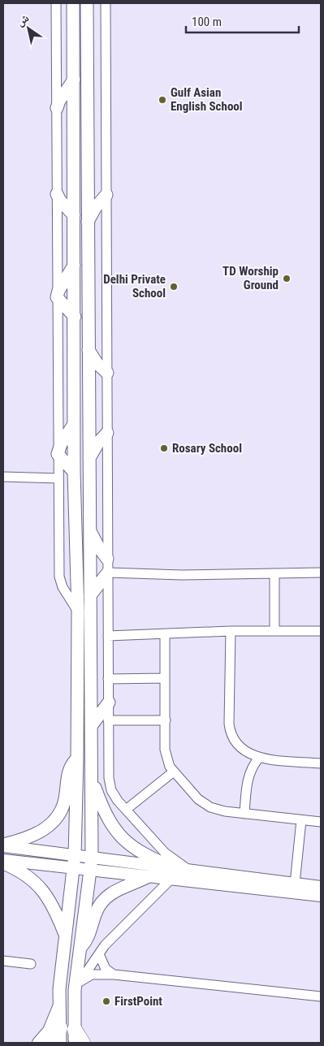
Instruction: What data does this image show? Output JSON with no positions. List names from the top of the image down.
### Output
{
  "places": [
    "Gulf Asian English School",
    "TD Worship Ground",
    "Delhi Private School",
    "Rosary School",
    "FirstPoint"
  ],
  "scale_bar": "100 m",
  "north": "top left"
}
